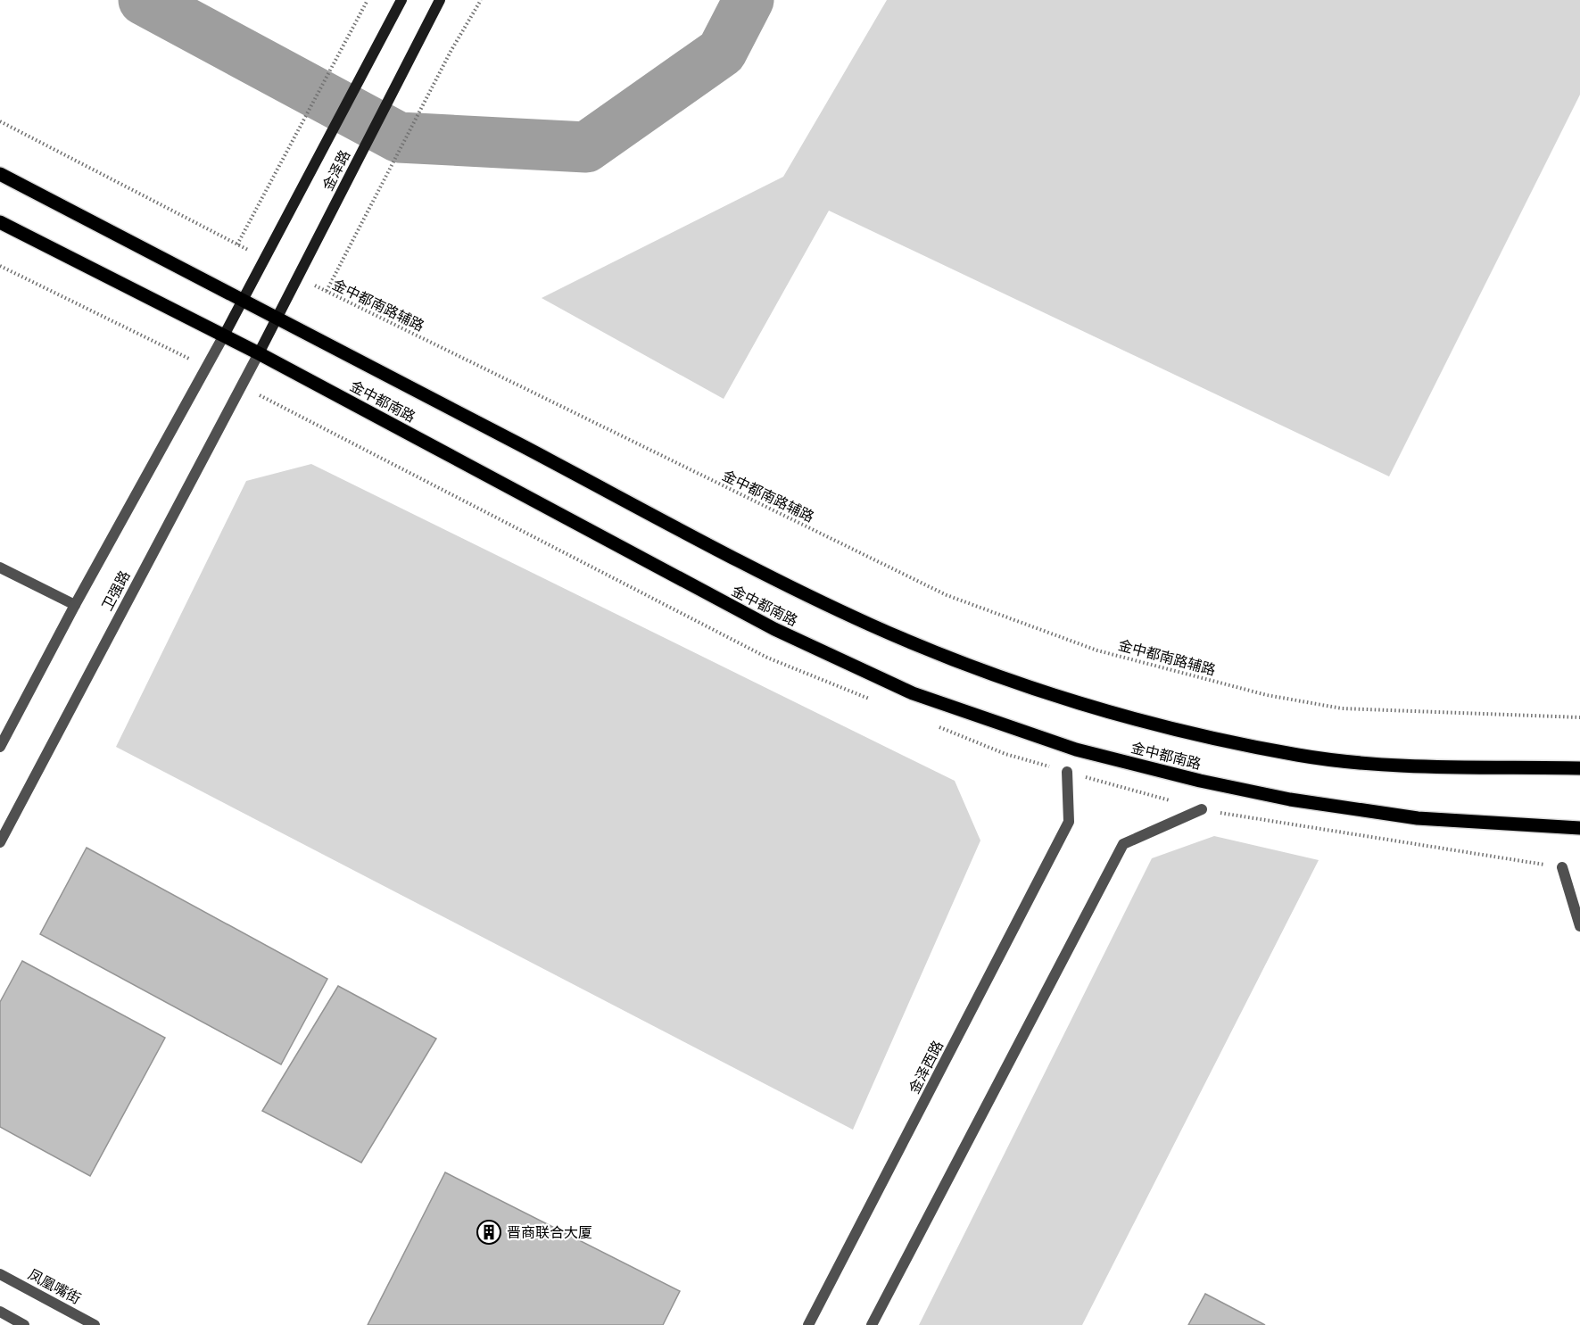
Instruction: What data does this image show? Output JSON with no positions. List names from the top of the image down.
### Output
{
  "streets": {
    "main road": ["金泽路", "金中都南路"],
    "street": ["卫强路", "金泽西路", "凤凰嘴街"],
    "path": ["金中都南路辅路"]
  },
  "crossings": [
    ["金泽路", "金中都南路辅路"],
    ["金泽路", "金中都南路"],
    ["金泽路", "卫强路"],
    ["金中都南路", "卫强路"]
  ],
  "places": {
    "building": ["晋商联合大厦"]
  }
}
